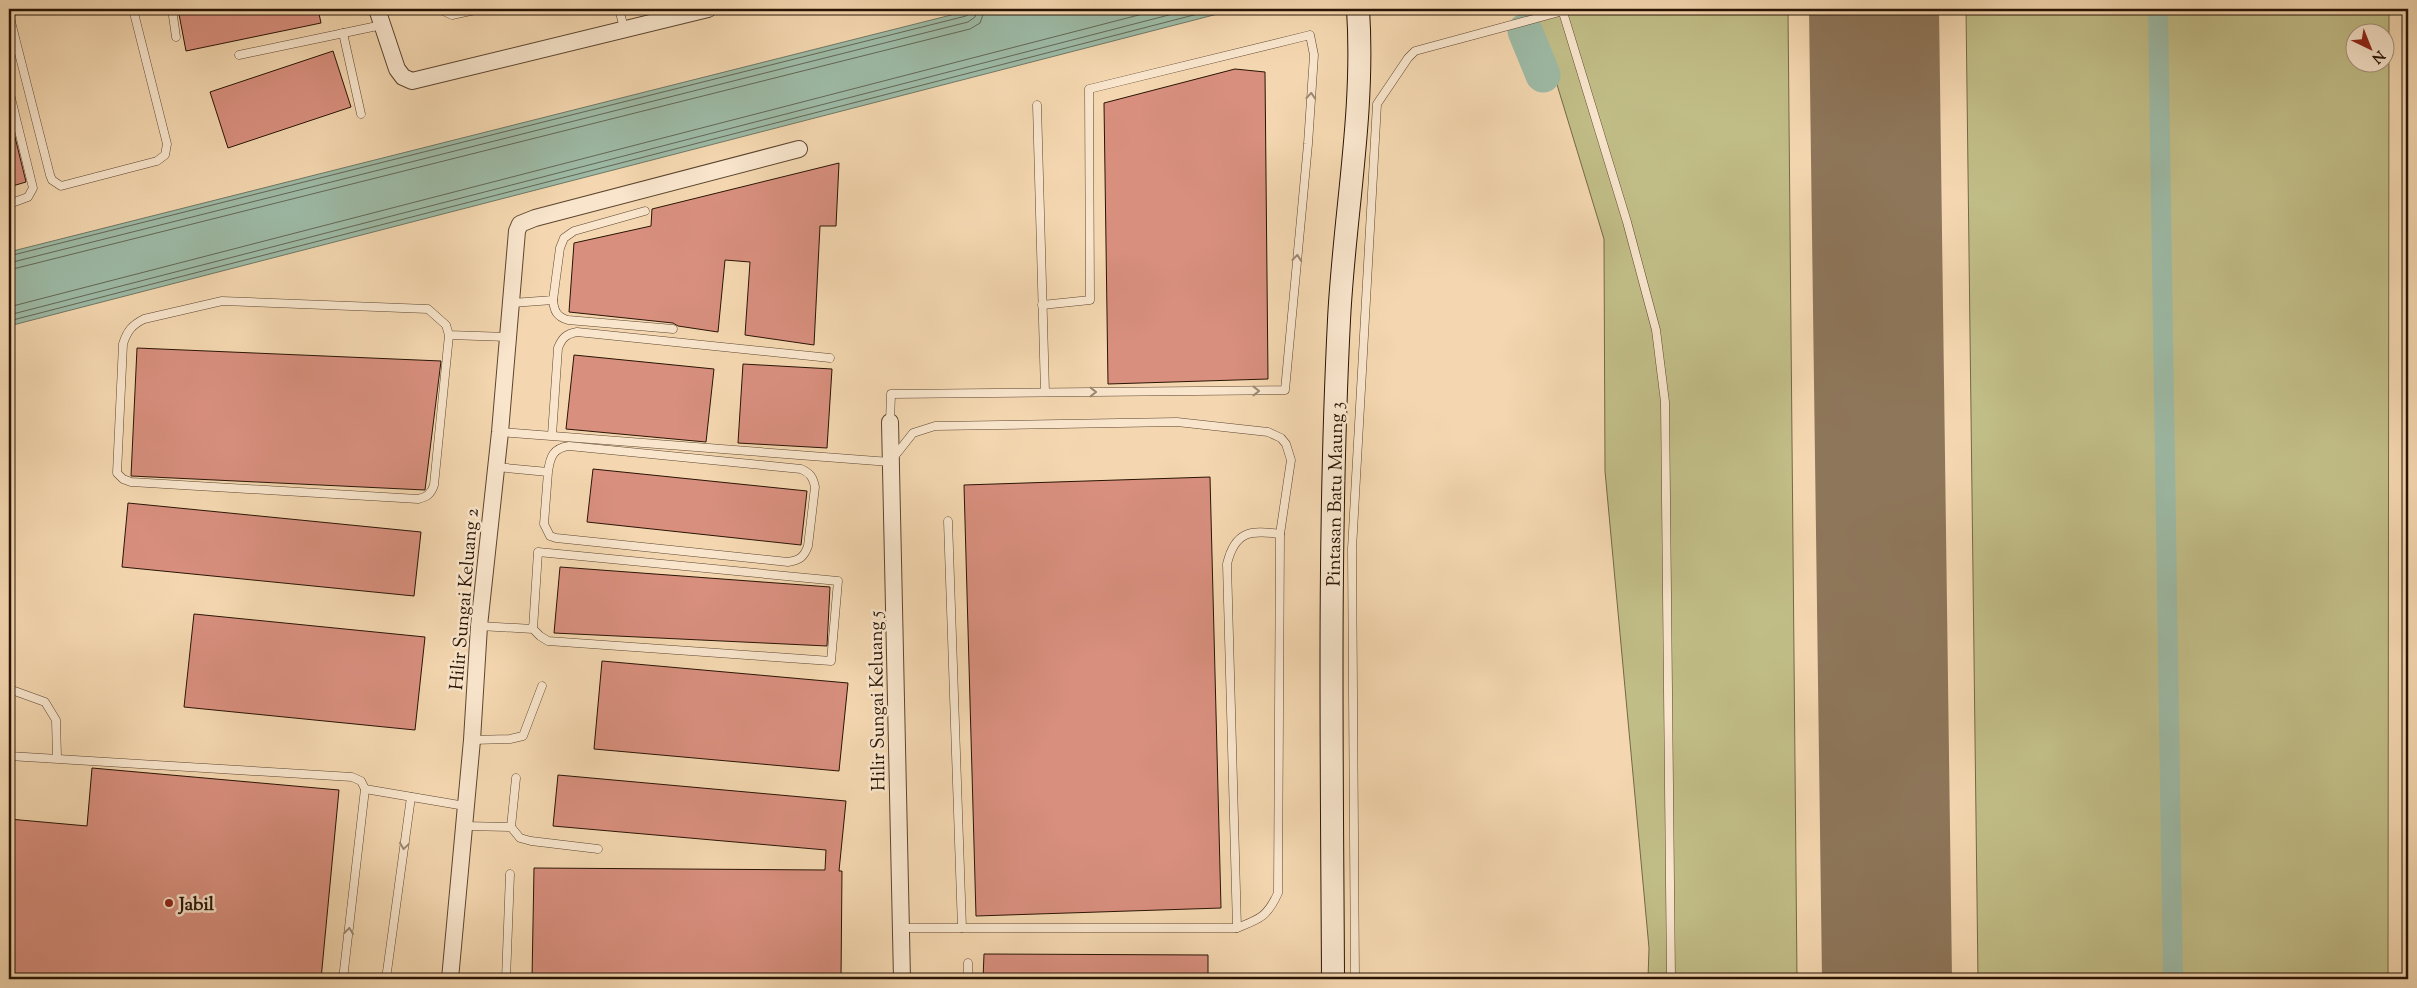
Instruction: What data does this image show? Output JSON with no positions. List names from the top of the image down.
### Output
{
  "streets": {
    "street": ["Pintasan Batu Maung 3", "Hilir Sungai Keluang 2", "Hilir Sungai Keluang 5"]
  },
  "places": ["Jabil"],
  "north": "bottom right"
}
